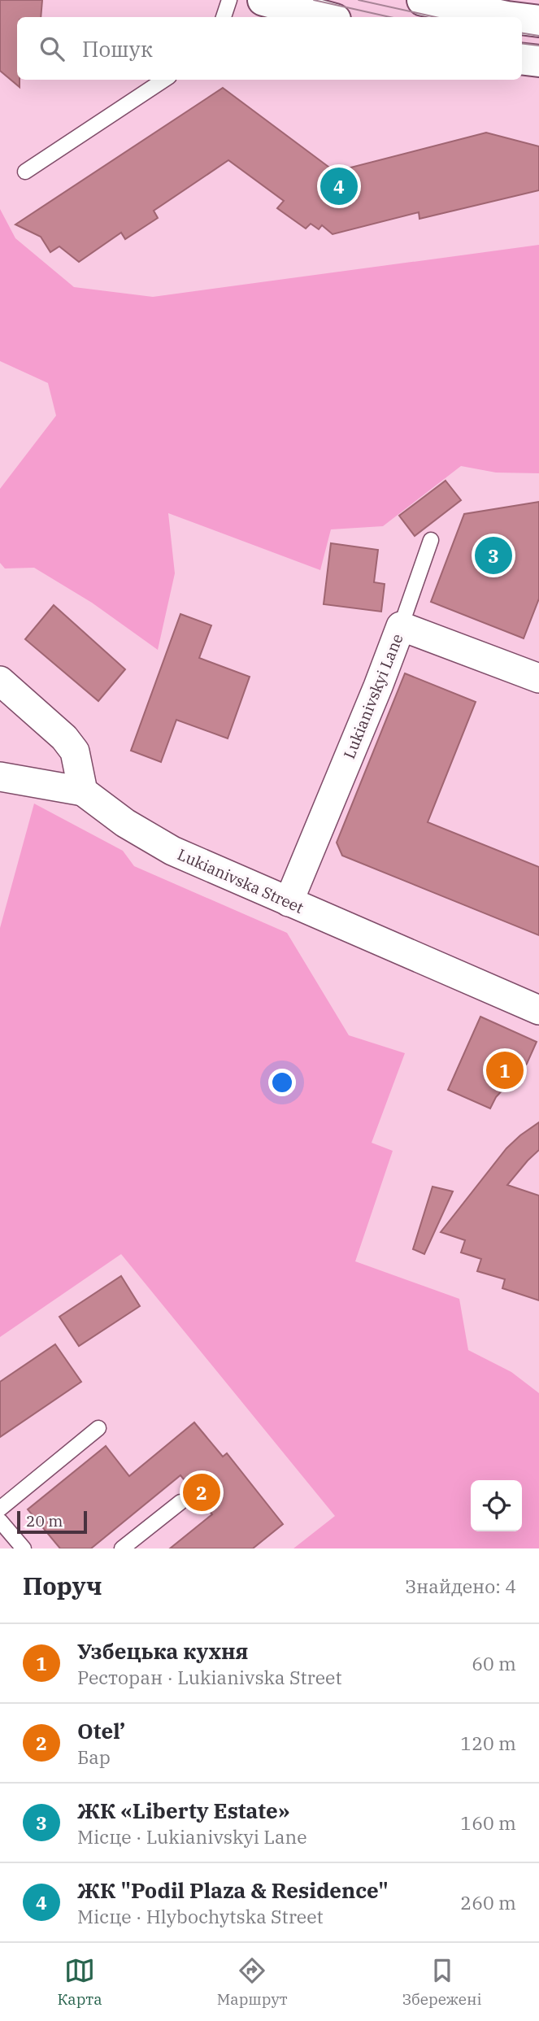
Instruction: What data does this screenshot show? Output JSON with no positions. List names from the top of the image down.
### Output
{
  "streets": {
    "street": ["Lukianivskyi Lane", "Lukianivska Street"]
  },
  "crossings": [
    ["Lukianivskyi Lane", "Lukianivska Street"]
  ],
  "scale_bar": "20 m",
  "page": {
    "search": "Пошук",
    "pins": [
      "4",
      "3",
      "1",
      "2"
    ],
    "scale": "20 m",
    "heading": ["Поруч", "Знайдено: 4"],
    "list": [
      {
        "mark": "1",
        "name": "Узбецька кухня",
        "note": "Ресторан · Lukianivska Street",
        "value": "60 m"
      },
      {
        "mark": "2",
        "name": "Otel’",
        "note": "Бар",
        "value": "120 m"
      },
      {
        "mark": "3",
        "name": "ЖК «Liberty Estate»",
        "note": "Місце · Lukianivskyi Lane",
        "value": "160 m"
      },
      {
        "mark": "4",
        "name": "ЖК \"Podil Plaza & Residence\"",
        "note": "Місце · Hlybochytska Street",
        "value": "260 m"
      }
    ],
    "nav": ["Карта", "Маршрут", "Збережені"]
  }
}
